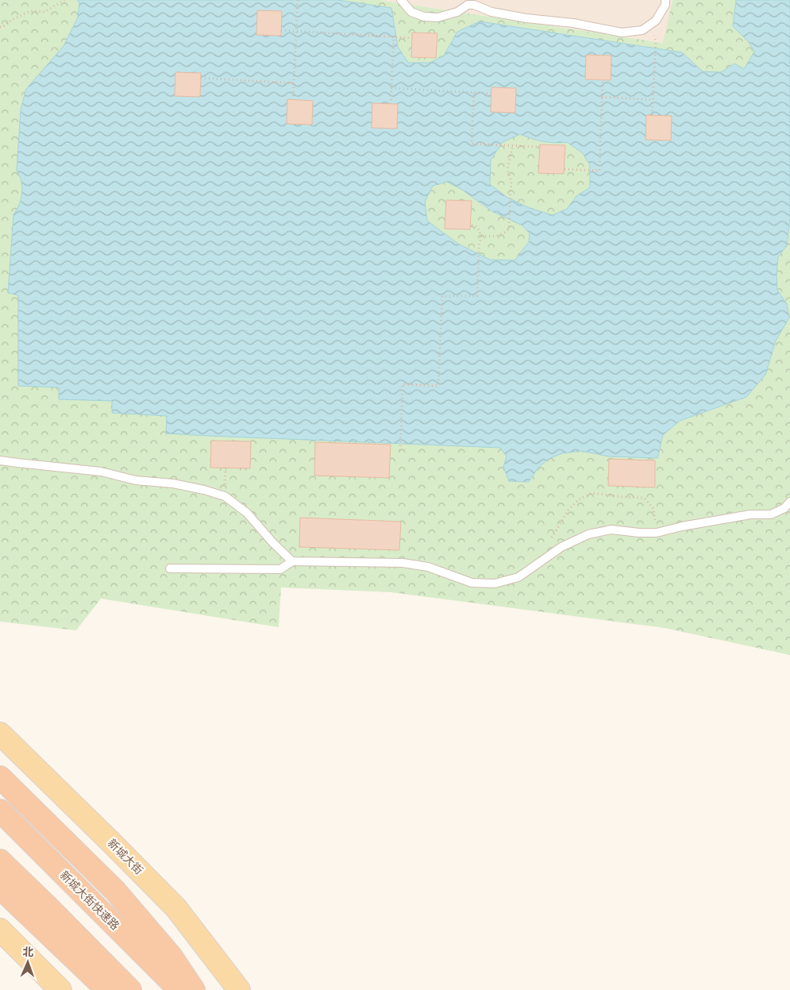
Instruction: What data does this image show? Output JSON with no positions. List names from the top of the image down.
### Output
{
  "streets": {
    "highway": ["新城大街快速路"],
    "main road": ["新城大街"]
  },
  "north": "top"
}
